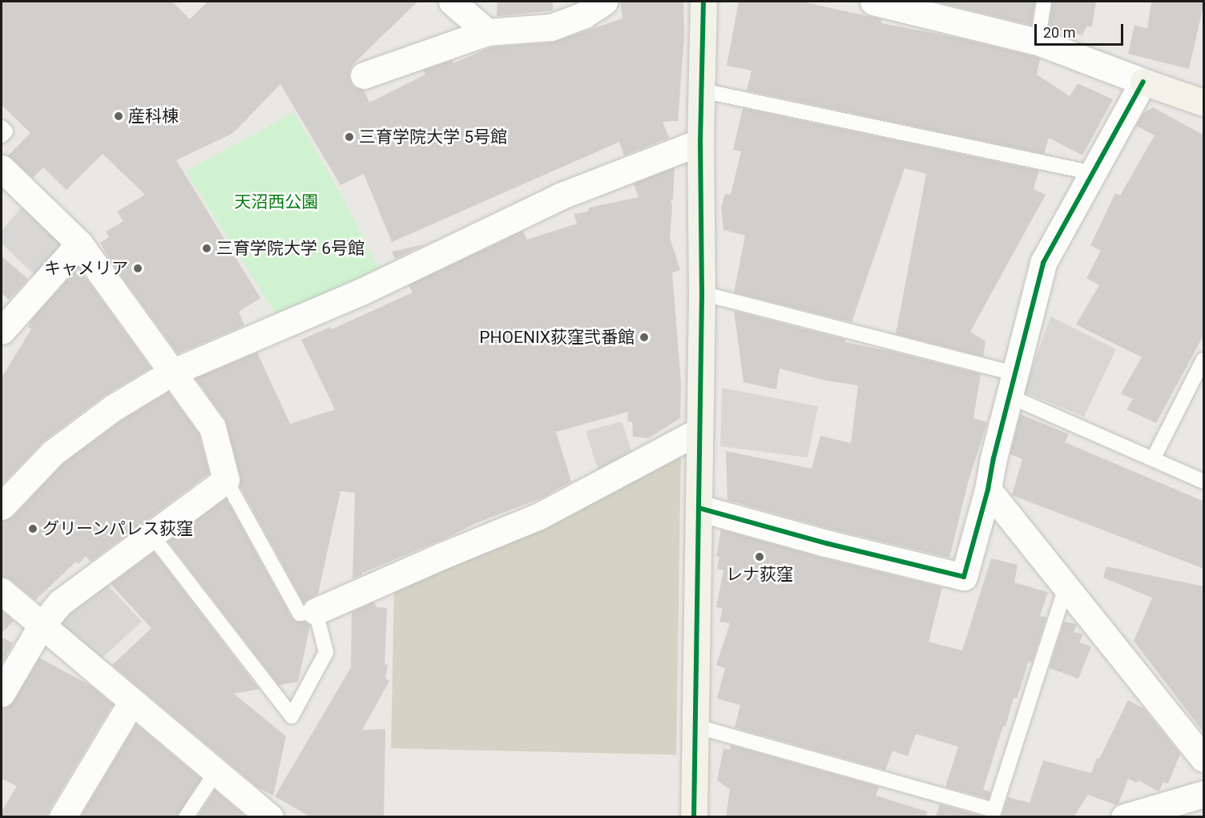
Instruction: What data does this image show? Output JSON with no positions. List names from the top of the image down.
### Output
{
  "parks": ["天沼西公園"],
  "places": [
    "産科棟",
    "三育学院大学 5号館",
    "三育学院大学 6号館",
    "キャメリア",
    "PHOENIX荻窪弐番館",
    "グリーンパレス荻窪",
    "レナ荻窪"
  ],
  "scale_bar": "20 m"
}
